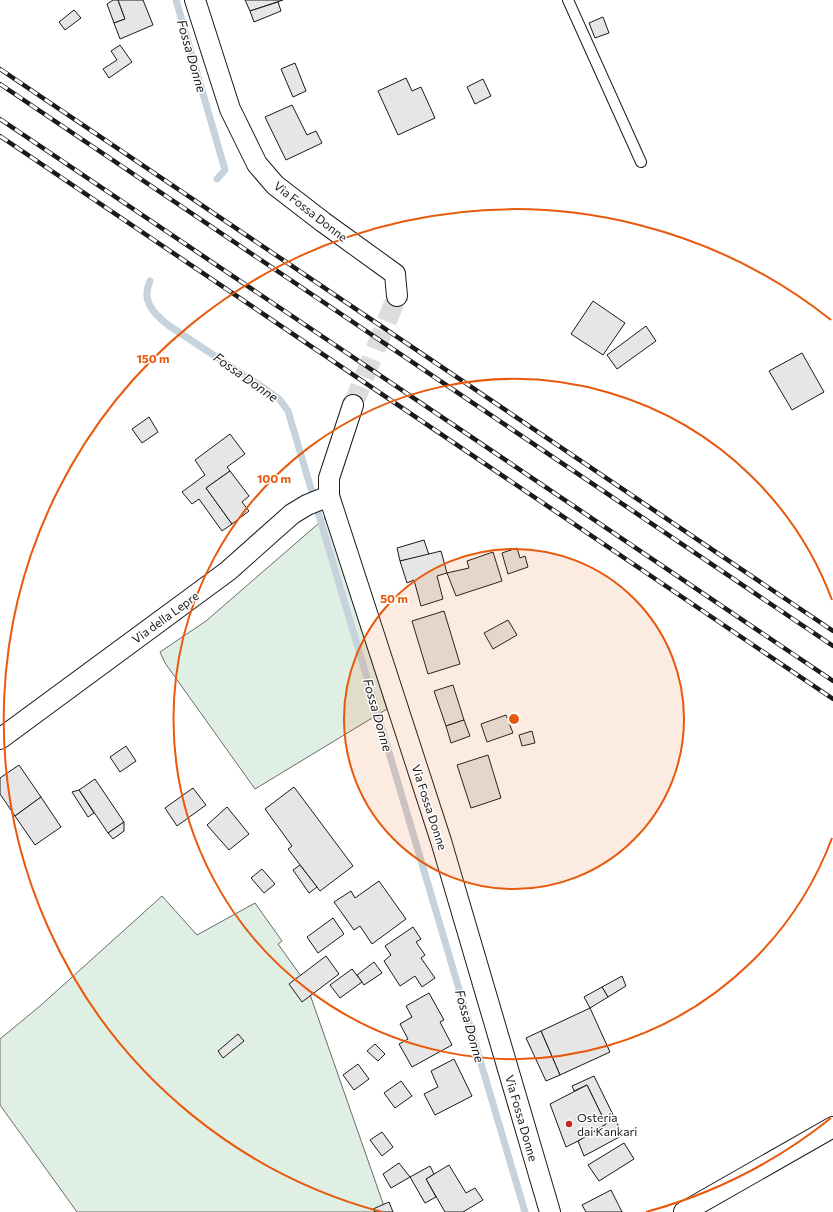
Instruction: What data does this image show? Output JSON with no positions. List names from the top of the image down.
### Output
{
  "streets": {
    "street": ["Via Fossa Donne", "Via della Lepre"]
  },
  "crossings": [
    ["Via Fossa Donne", "Via della Lepre"]
  ],
  "water": ["Fossa Donne"],
  "places": ["Osteria dai Kankari"],
  "rings": ["150 m", "100 m", "50 m"]
}
